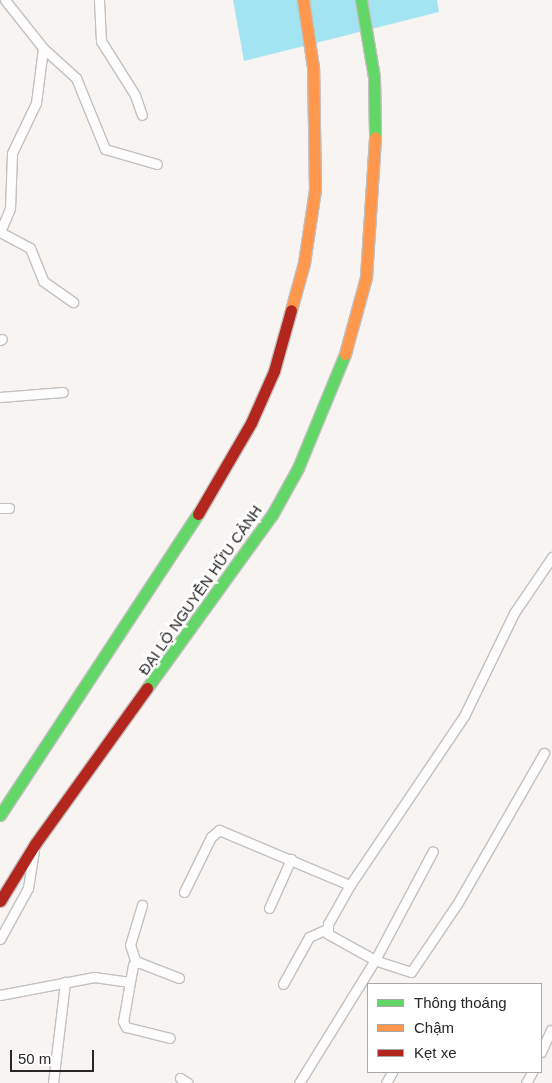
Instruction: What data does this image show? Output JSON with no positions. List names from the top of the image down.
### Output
{
  "streets": {
    "main road": ["ĐẠI LỘ NGUYỄN HỮU CẢNH"]
  },
  "legend": ["Thông thoáng", "Chậm", "Kẹt xe"],
  "scale_bar": "50 m"
}
